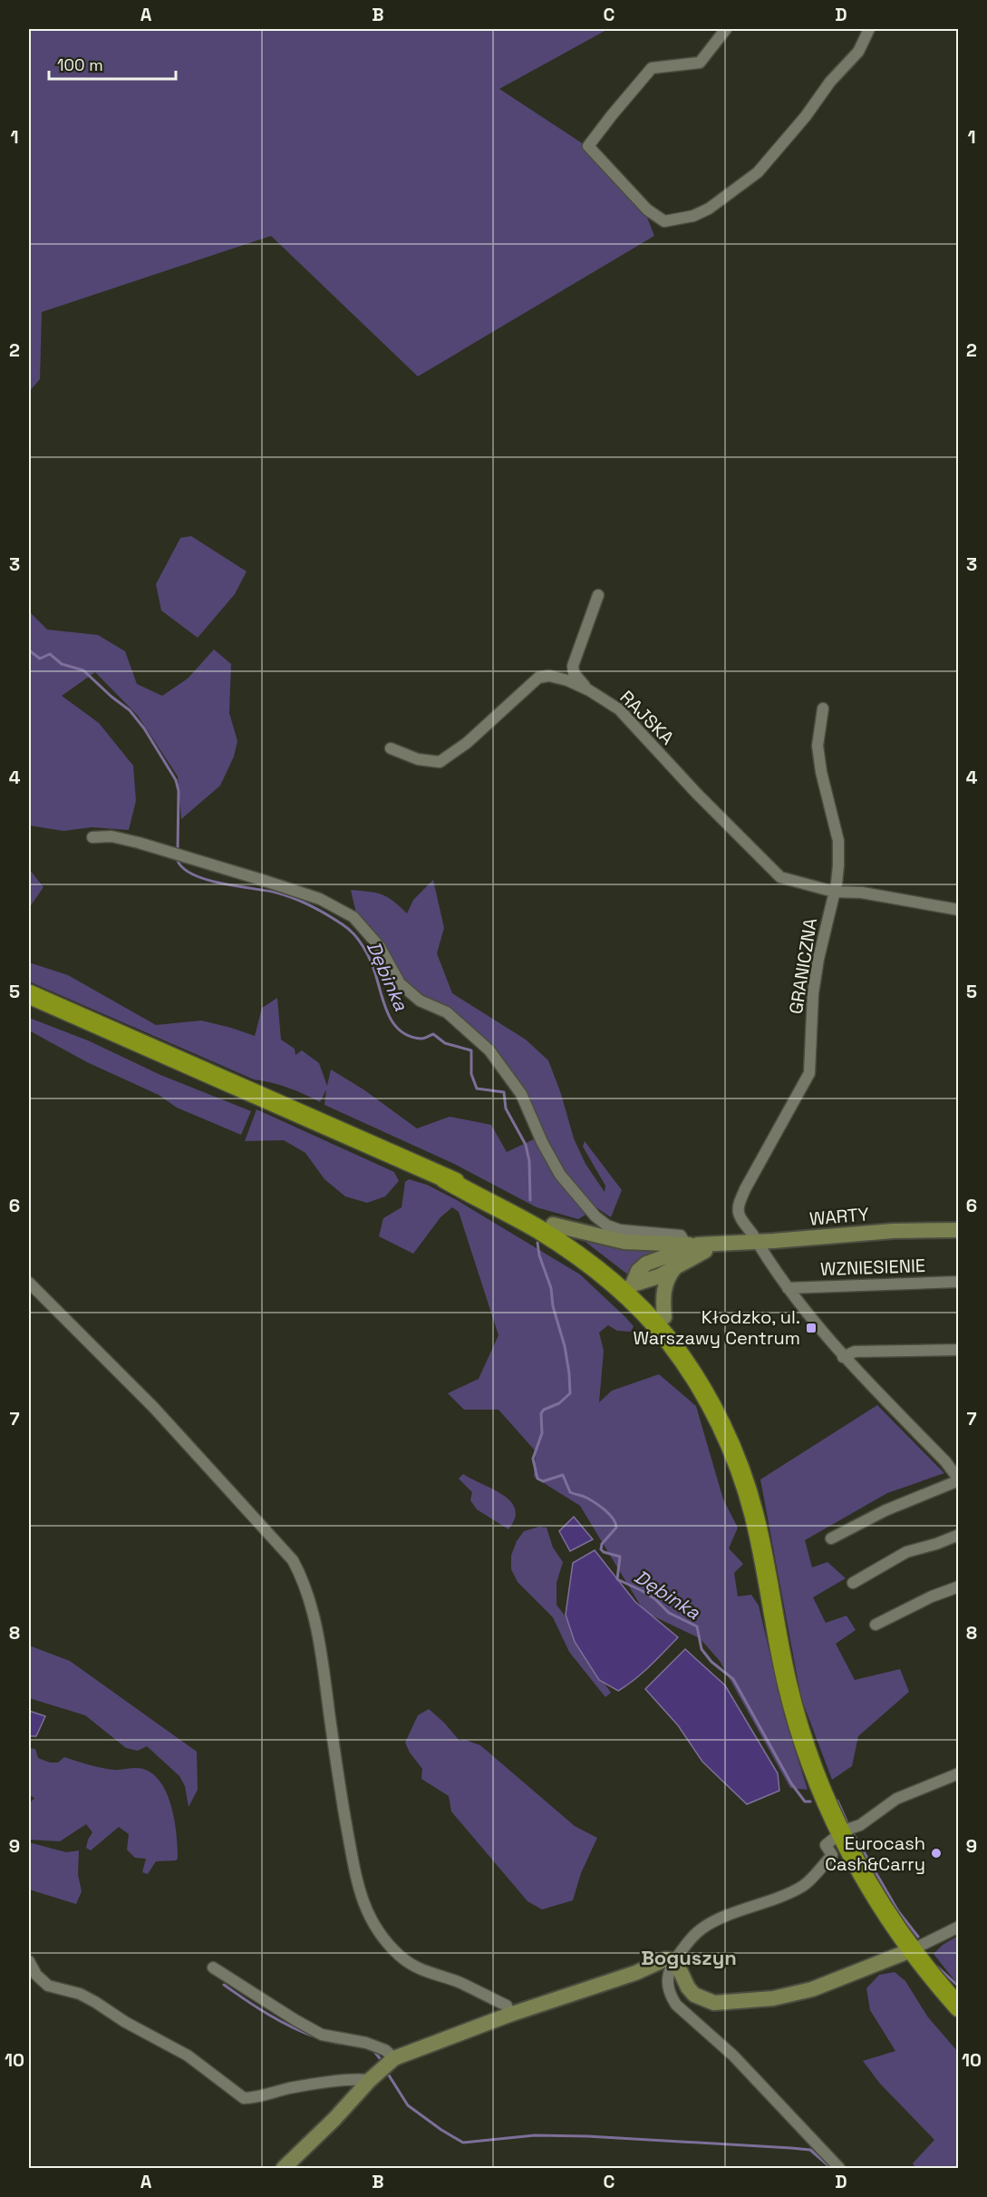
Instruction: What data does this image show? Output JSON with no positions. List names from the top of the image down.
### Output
{
  "streets": {
    "street": [
      "RAJSKA",
      "GRANICZNA",
      "WARTY",
      "WZNIESIENIE"
    ]
  },
  "crossings": [
    ["RAJSKA", "GRANICZNA"],
    ["GRANICZNA", "WARTY"]
  ],
  "districts": ["Boguszyn"],
  "water": ["Dębinka"],
  "places": {
    "transit": ["Kłodzko, ul. Warszawy Centrum"],
    "other": ["Eurocash Cash&Carry"]
  },
  "scale_bar": "100 m",
  "grid": {
    "columns": [
      "A",
      "B",
      "C",
      "D"
    ],
    "rows": [
      "1",
      "2",
      "3",
      "4",
      "5",
      "6",
      "7",
      "8",
      "9",
      "10"
    ]
  }
}
